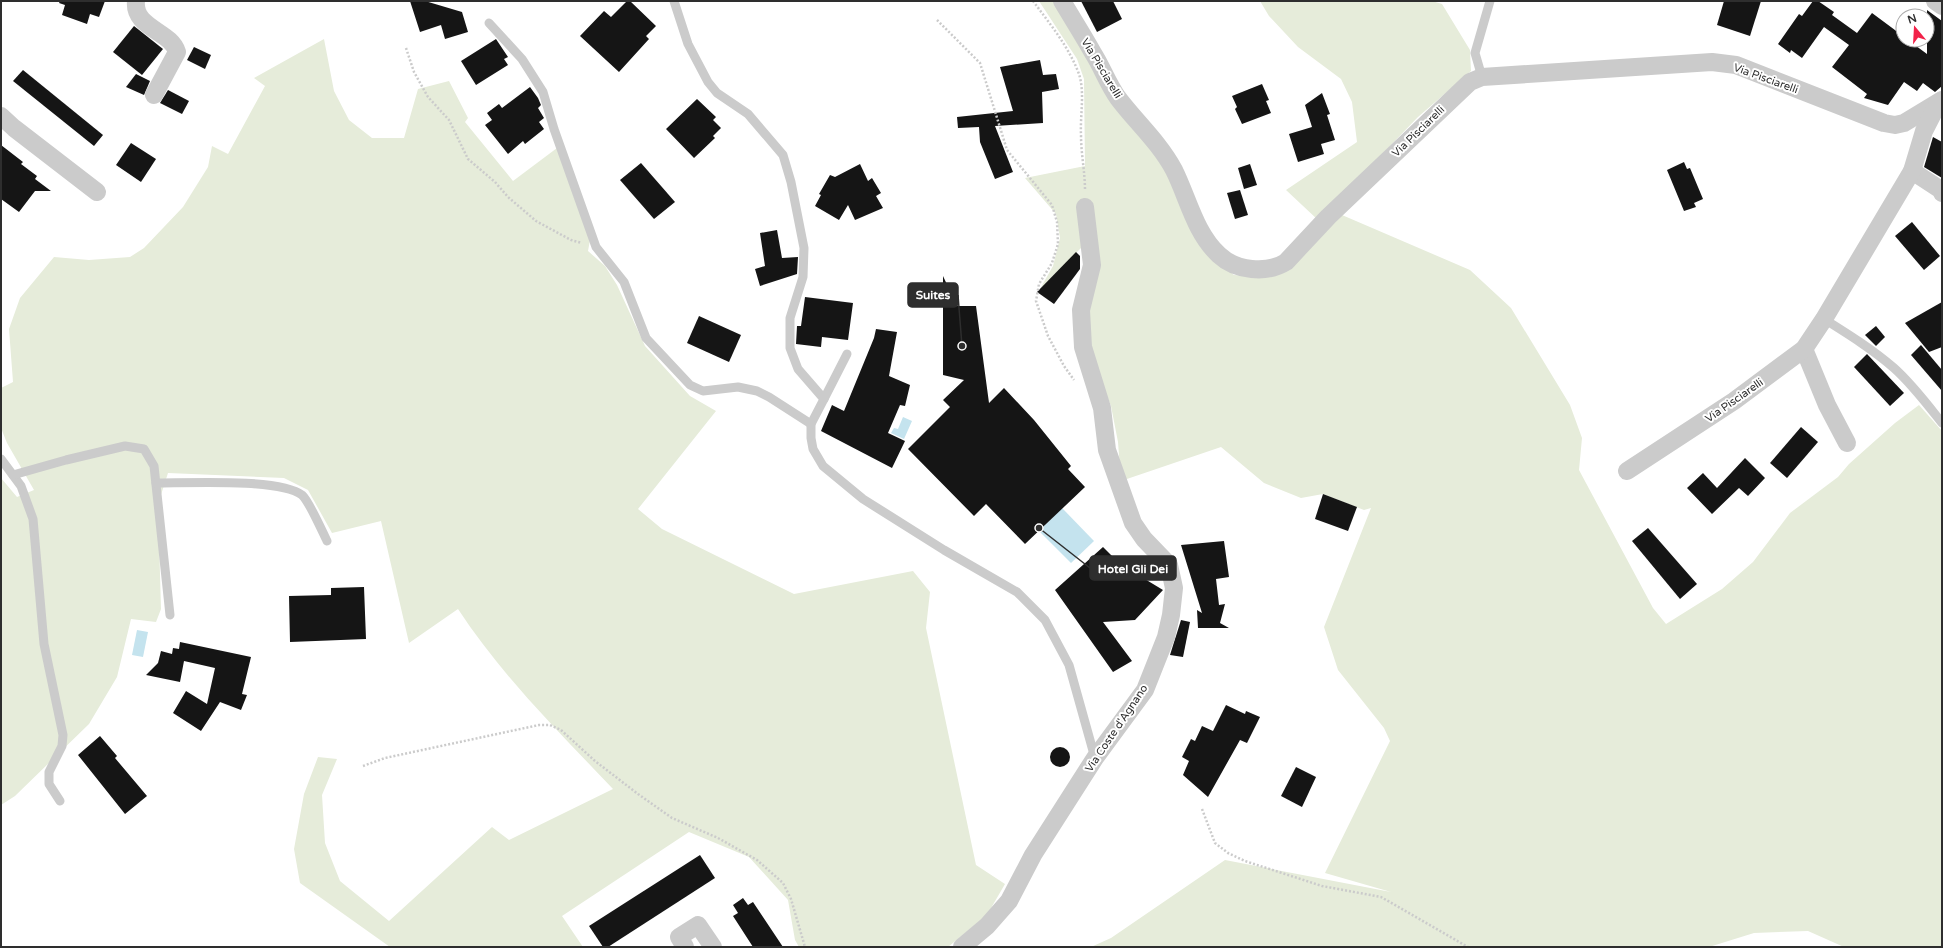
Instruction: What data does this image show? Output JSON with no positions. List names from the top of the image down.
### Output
{
  "streets": {
    "street": ["Via Pisciarelli", "Via Coste d'Agnano"]
  },
  "places": ["Suites", "Hotel Gli Dei"],
  "north": "top"
}
